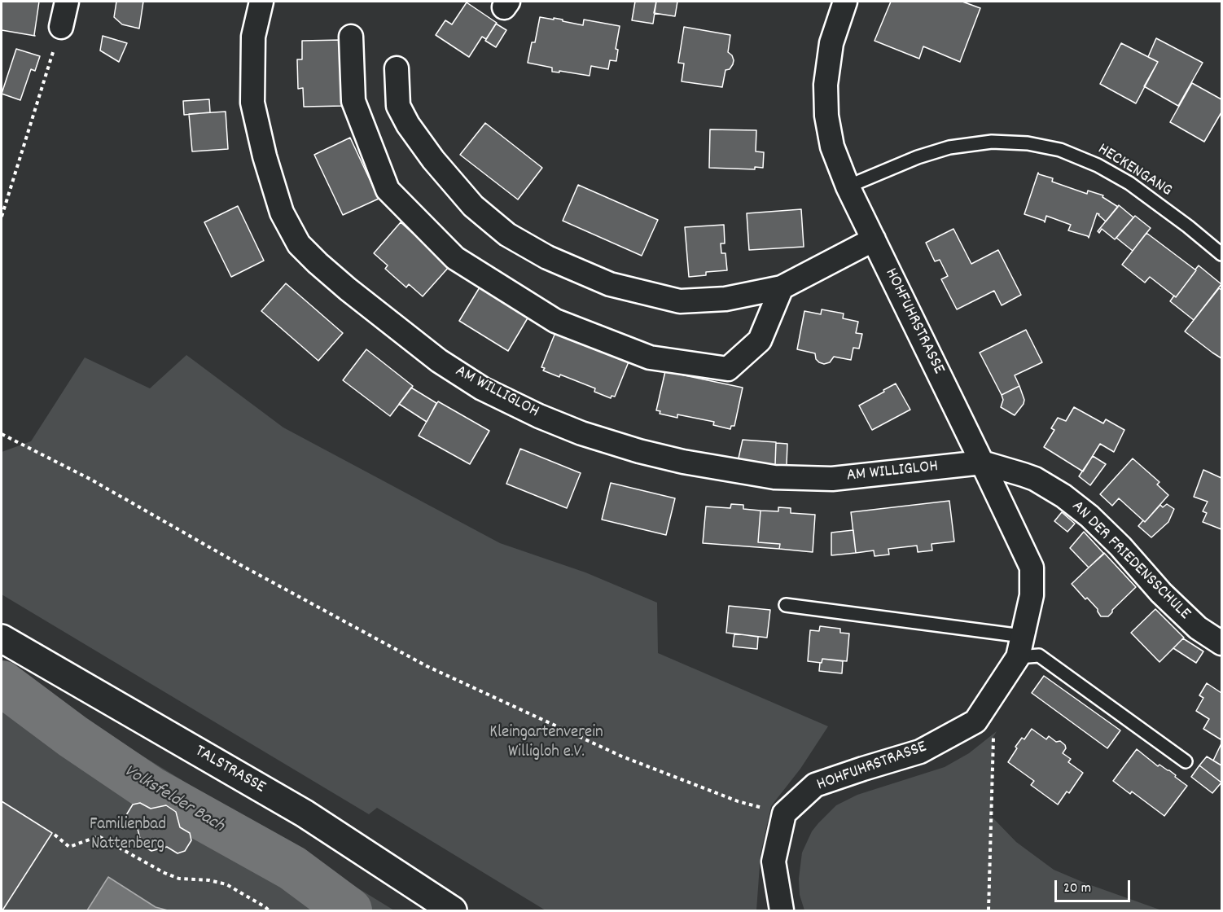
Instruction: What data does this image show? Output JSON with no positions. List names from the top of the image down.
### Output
{
  "streets": {
    "main road": ["TALSTRASSE"],
    "street": ["HOHFUHRSTRASSE", "AM WILLIGLOH", "AN DER FRIEDENSSCHULE"],
    "lane": ["HECKENGANG"]
  },
  "crossings": [
    ["HECKENGANG", "HOHFUHRSTRASSE"],
    ["HOHFUHRSTRASSE", "AM WILLIGLOH"],
    ["HOHFUHRSTRASSE", "AN DER FRIEDENSSCHULE"],
    ["AM WILLIGLOH", "AN DER FRIEDENSSCHULE"]
  ],
  "water": ["Volksfelder Bach"],
  "parks": ["Kleingartenverein Willigloh e.V.", "Familienbad Nattenberg"],
  "scale_bar": "20 m"
}
